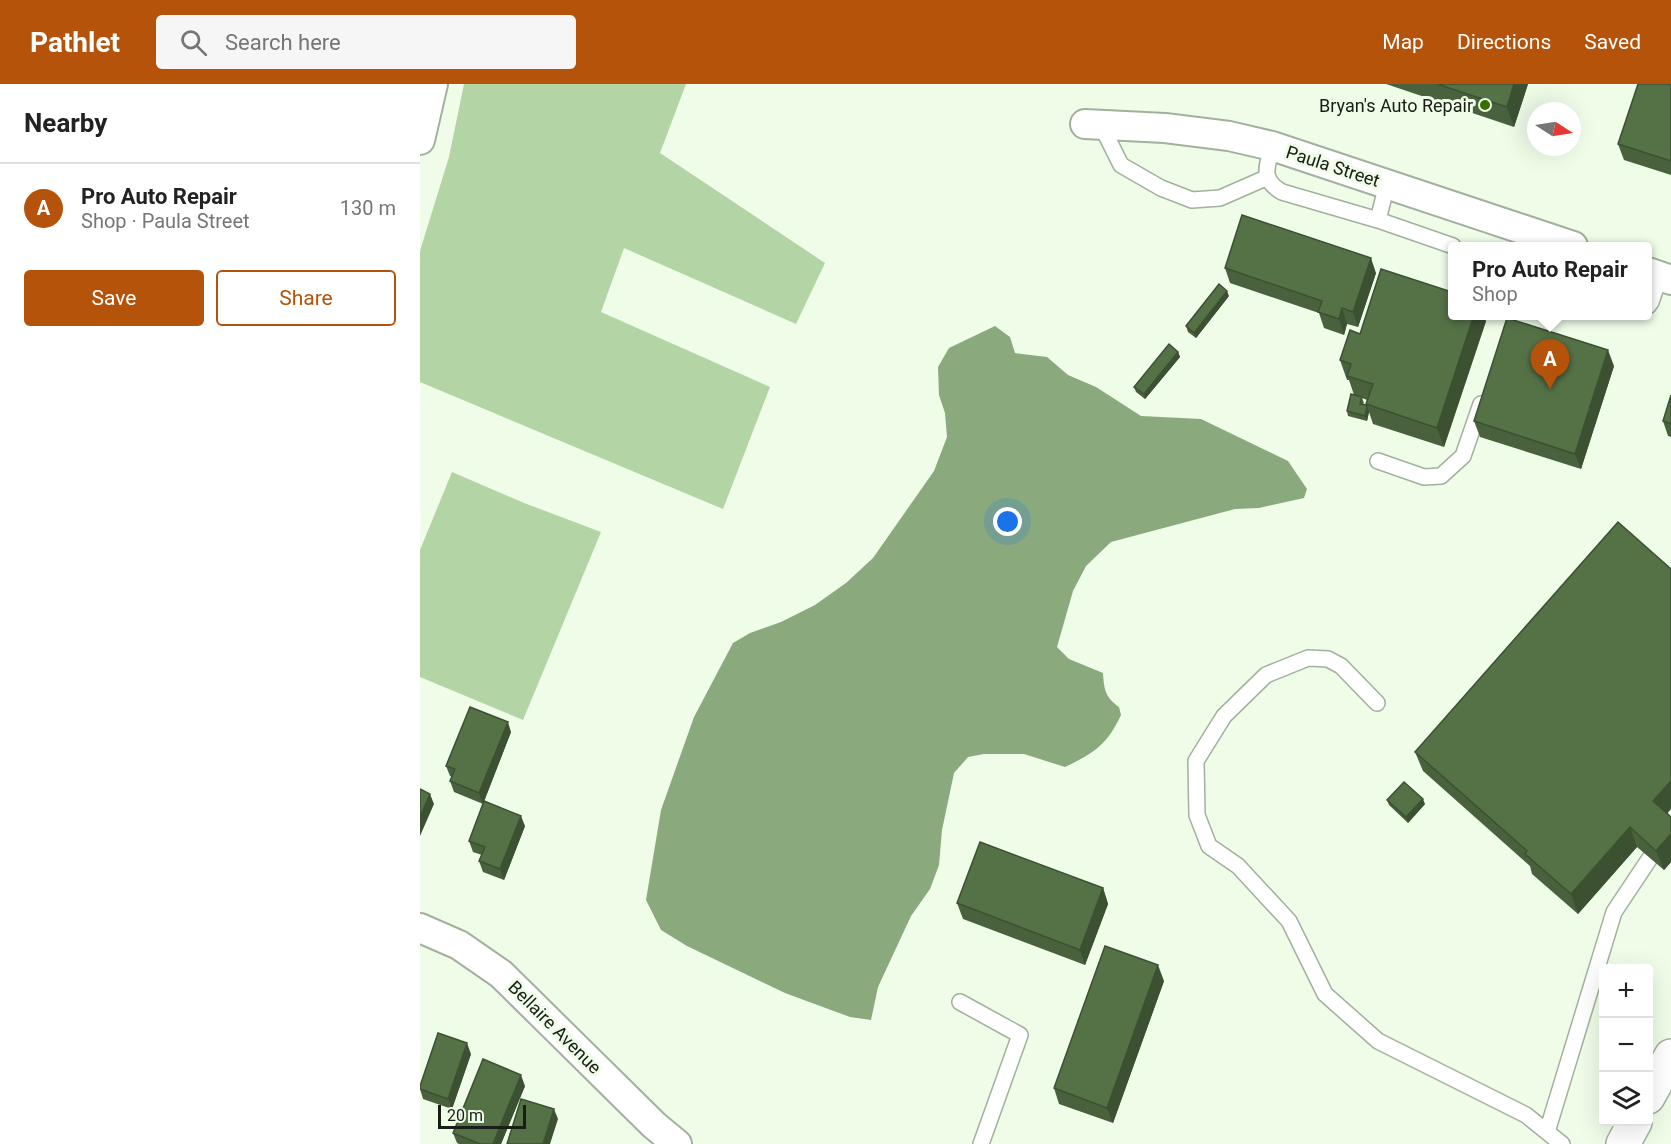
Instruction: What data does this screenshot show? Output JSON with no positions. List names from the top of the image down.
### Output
{
  "streets": {
    "street": ["Paula Street", "Bellaire Avenue"]
  },
  "places": ["Bryan's Auto Repair"],
  "scale_bar": "20 m",
  "north": "right",
  "page": {
    "header": "Pathlet",
    "search": "Search here",
    "nav": ["Map", "Directions", "Saved"],
    "heading": "Nearby",
    "list": [
      {
        "mark": "A",
        "name": "Pro Auto Repair",
        "note": "Shop · Paula Street",
        "value": "130 m"
      }
    ],
    "popup": ["Pro Auto Repair", "Shop"],
    "buttons": ["Save", "Share"],
    "pins": "A",
    "map_buttons": ["+", "−"],
    "scale": "20 m"
  }
}
